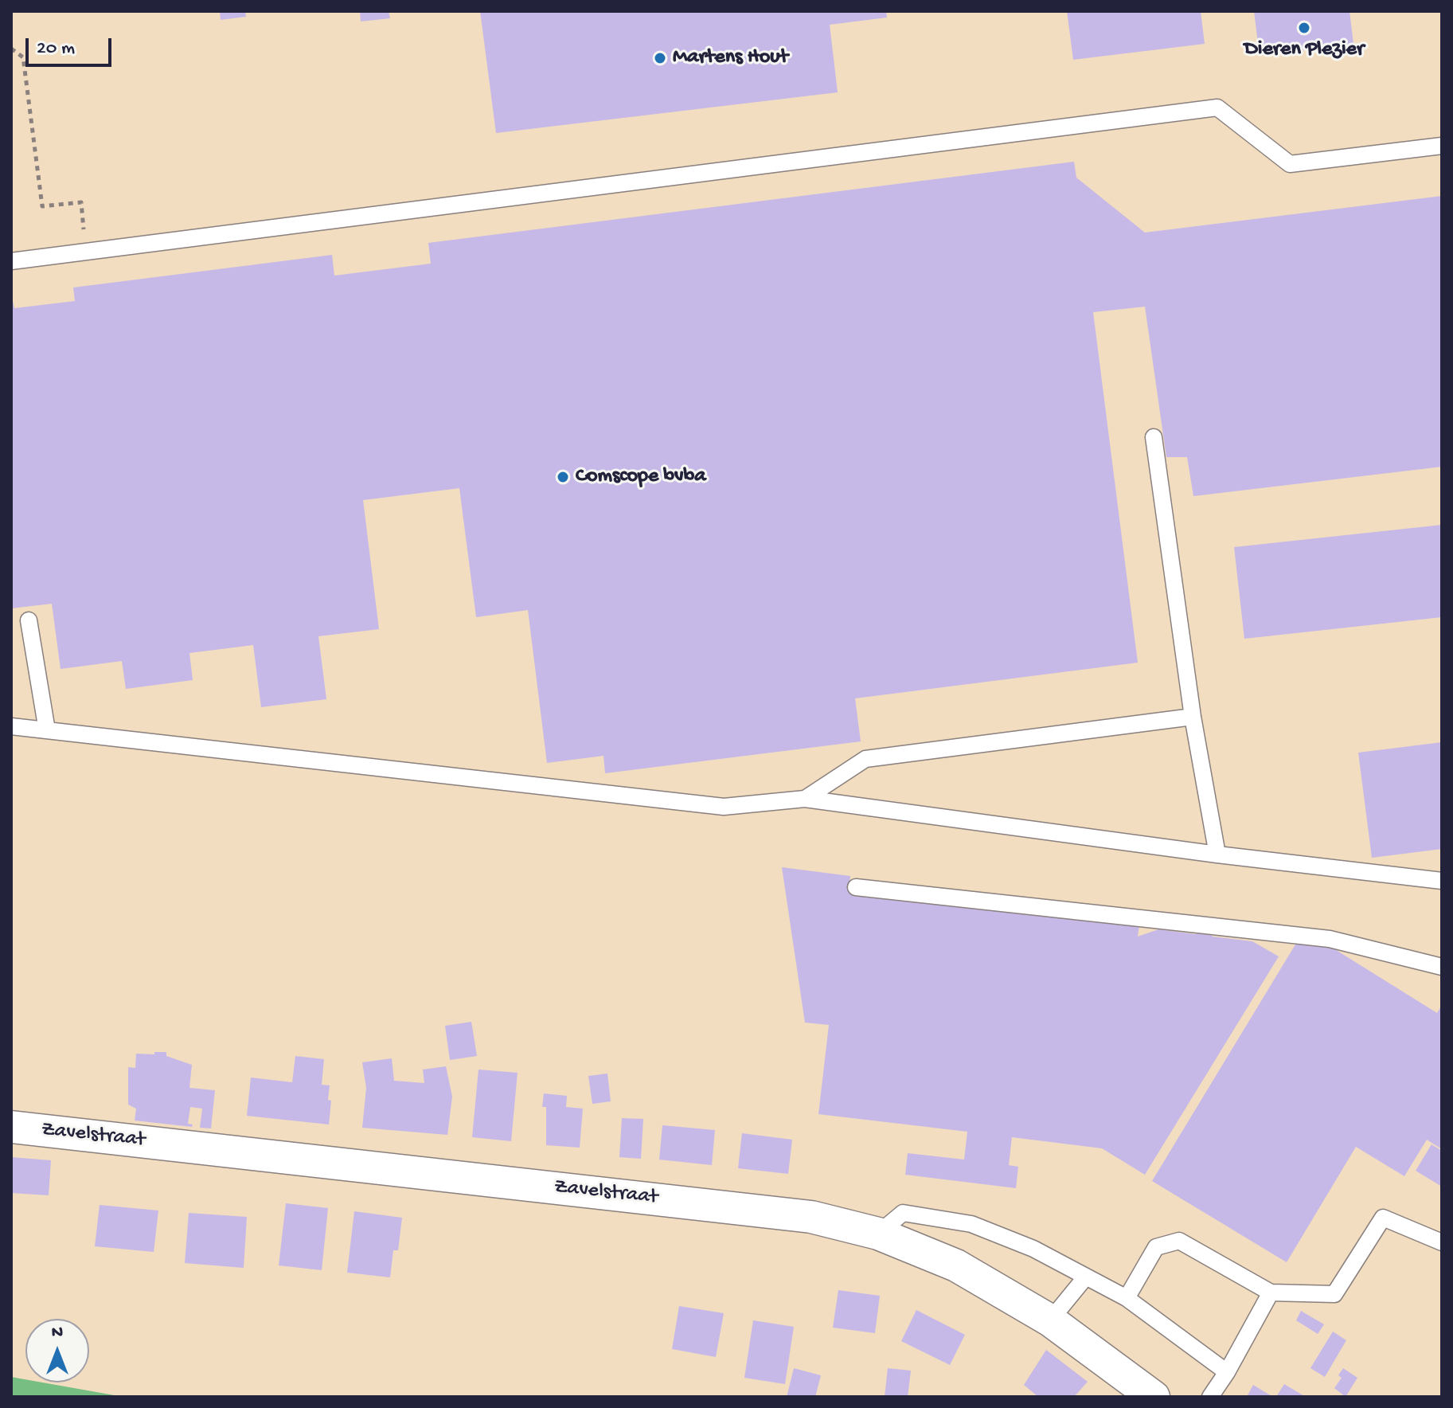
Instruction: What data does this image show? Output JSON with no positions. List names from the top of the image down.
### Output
{
  "streets": {
    "street": ["Zavelstraat"]
  },
  "places": ["Dieren Plezier", "Martens Hout", "Comscope bvba"],
  "scale_bar": "20 m",
  "north": "top"
}
